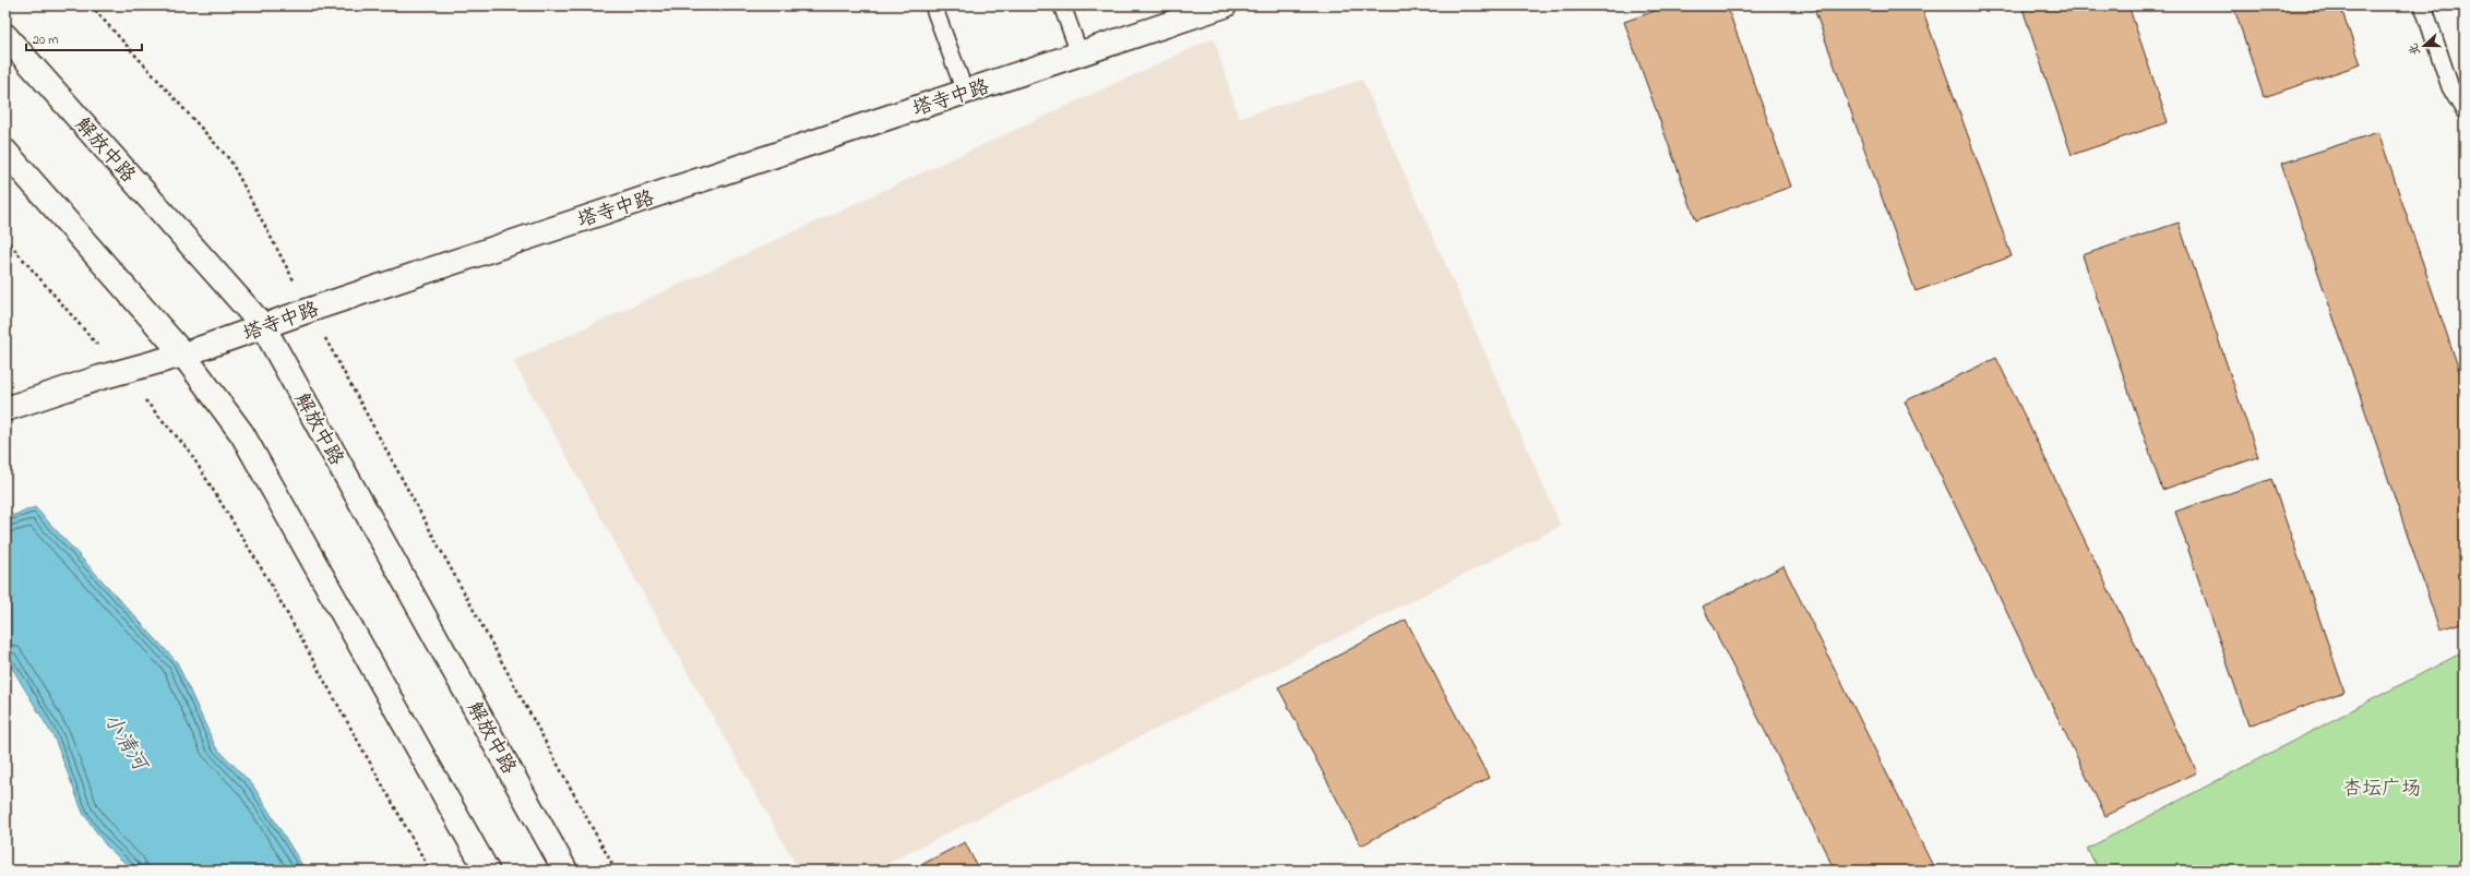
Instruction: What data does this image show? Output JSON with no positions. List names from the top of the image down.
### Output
{
  "streets": {
    "main road": ["塔寺中路", "解放中路"]
  },
  "crossings": [
    ["塔寺中路", "解放中路"]
  ],
  "water": ["小清河"],
  "parks": ["杏坛广场"],
  "scale_bar": "20 m",
  "north": "left"
}
